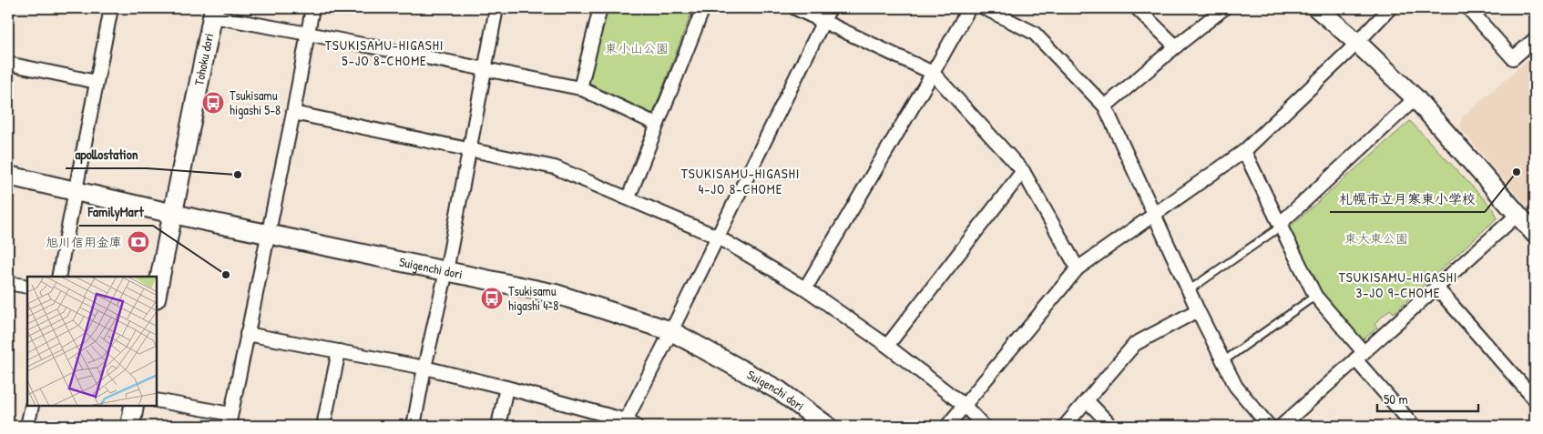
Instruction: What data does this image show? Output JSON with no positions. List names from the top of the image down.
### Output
{
  "streets": {
    "street": ["Tohoku dori", "Suigenchi dori"]
  },
  "crossings": [
    ["Tohoku dori", "Suigenchi dori"]
  ],
  "districts": ["TSUKISAMU-HIGASHI 5-JO 8-CHOME", "TSUKISAMU-HIGASHI 4-JO 8-CHOME", "TSUKISAMU-HIGASHI 3-JO 9-CHOME"],
  "parks": ["東小山公園", "東大東公園"],
  "places": {
    "bus stop": ["Tsukisamu higashi 5-8", "Tsukisamu higashi 4-8"],
    "other": ["札幌市立月寒東小学校", "apollostation", "FamilyMart"],
    "bank": ["旭川信用金庫"]
  },
  "scale_bar": "50 m"
}
